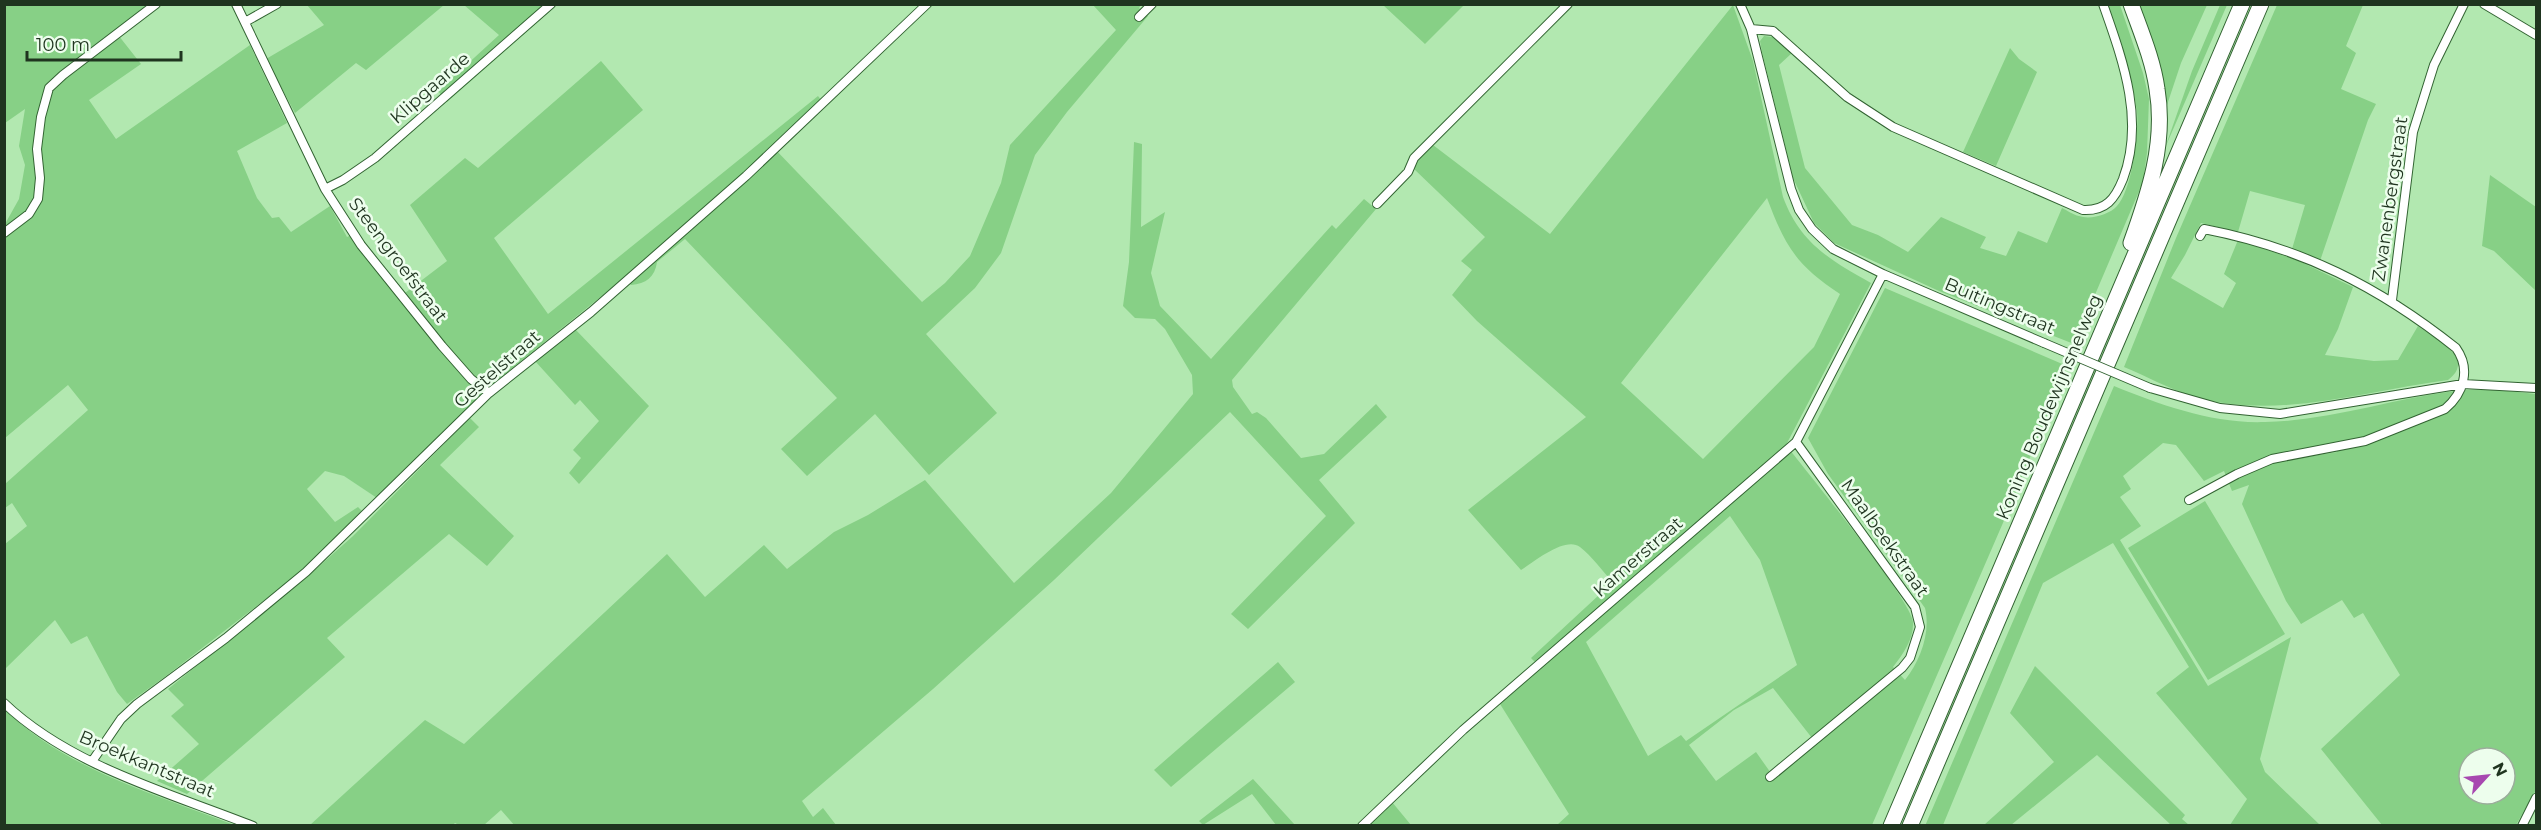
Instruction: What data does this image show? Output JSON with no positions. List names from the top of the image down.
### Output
{
  "streets": {
    "highway": ["Koning Boudewijnsnelweg"],
    "street": [
      "Klipgaarde",
      "Zwanenbergstraat",
      "Steengroefstraat",
      "Buitingstraat",
      "Gestelstraat",
      "Maalbeekstraat",
      "Kamerstraat",
      "Broekkantstraat"
    ]
  },
  "crossings": [
    ["Klipgaarde", "Steengroefstraat"],
    ["Steengroefstraat", "Gestelstraat"],
    ["Buitingstraat", "Kamerstraat"],
    ["Gestelstraat", "Broekkantstraat"],
    ["Maalbeekstraat", "Kamerstraat"]
  ],
  "scale_bar": "100 m",
  "north": "top right"
}
